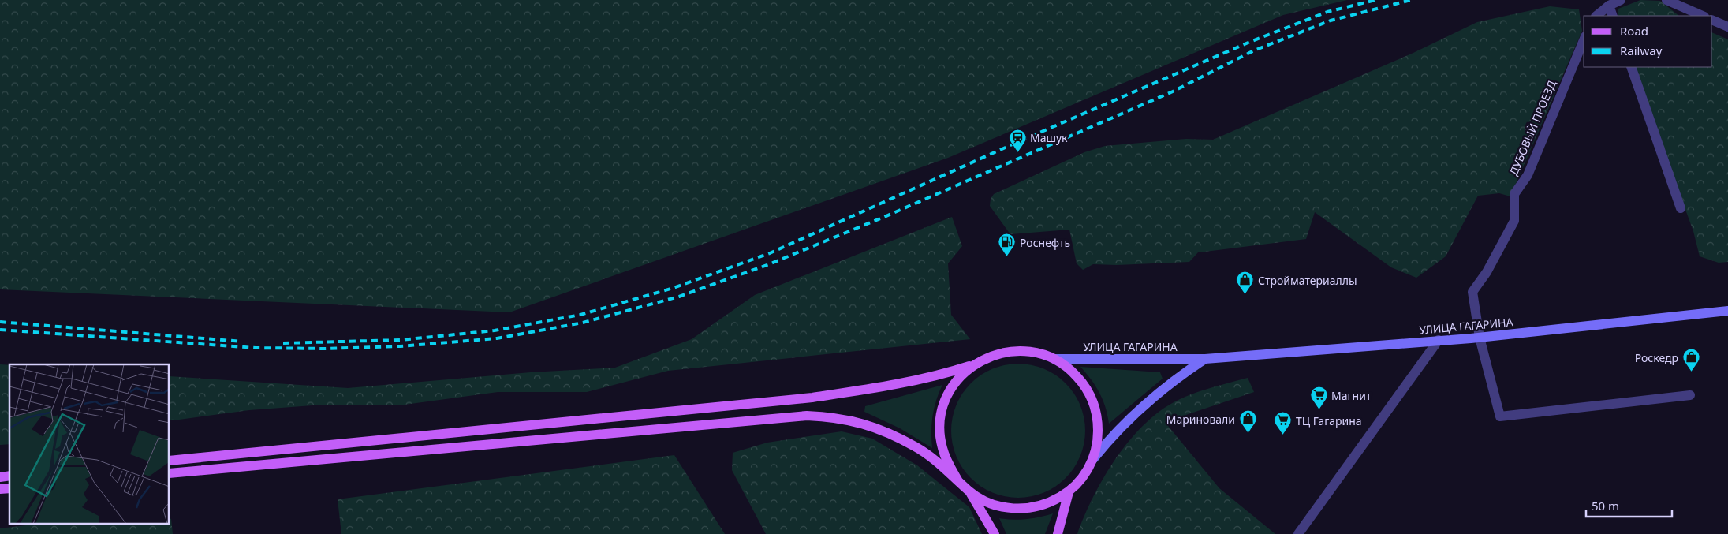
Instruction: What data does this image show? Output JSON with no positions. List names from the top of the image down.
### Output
{
  "streets": {
    "main road": ["УЛИЦА ГАГАРИНА"],
    "street": ["ДУБОВЫЙ ПРОЕЗД"]
  },
  "crossings": [
    ["ДУБОВЫЙ ПРОЕЗД", "УЛИЦА ГАГАРИНА"]
  ],
  "places": {
    "station": ["Машук"],
    "fuel station": ["Роснефть"],
    "shop": ["Стройматериаллы", "Роскедр", "Мариновали"],
    "supermarket": ["Магнит", "ТЦ Гагарина"]
  },
  "legend": ["Road", "Railway"],
  "scale_bar": "50 m"
}
